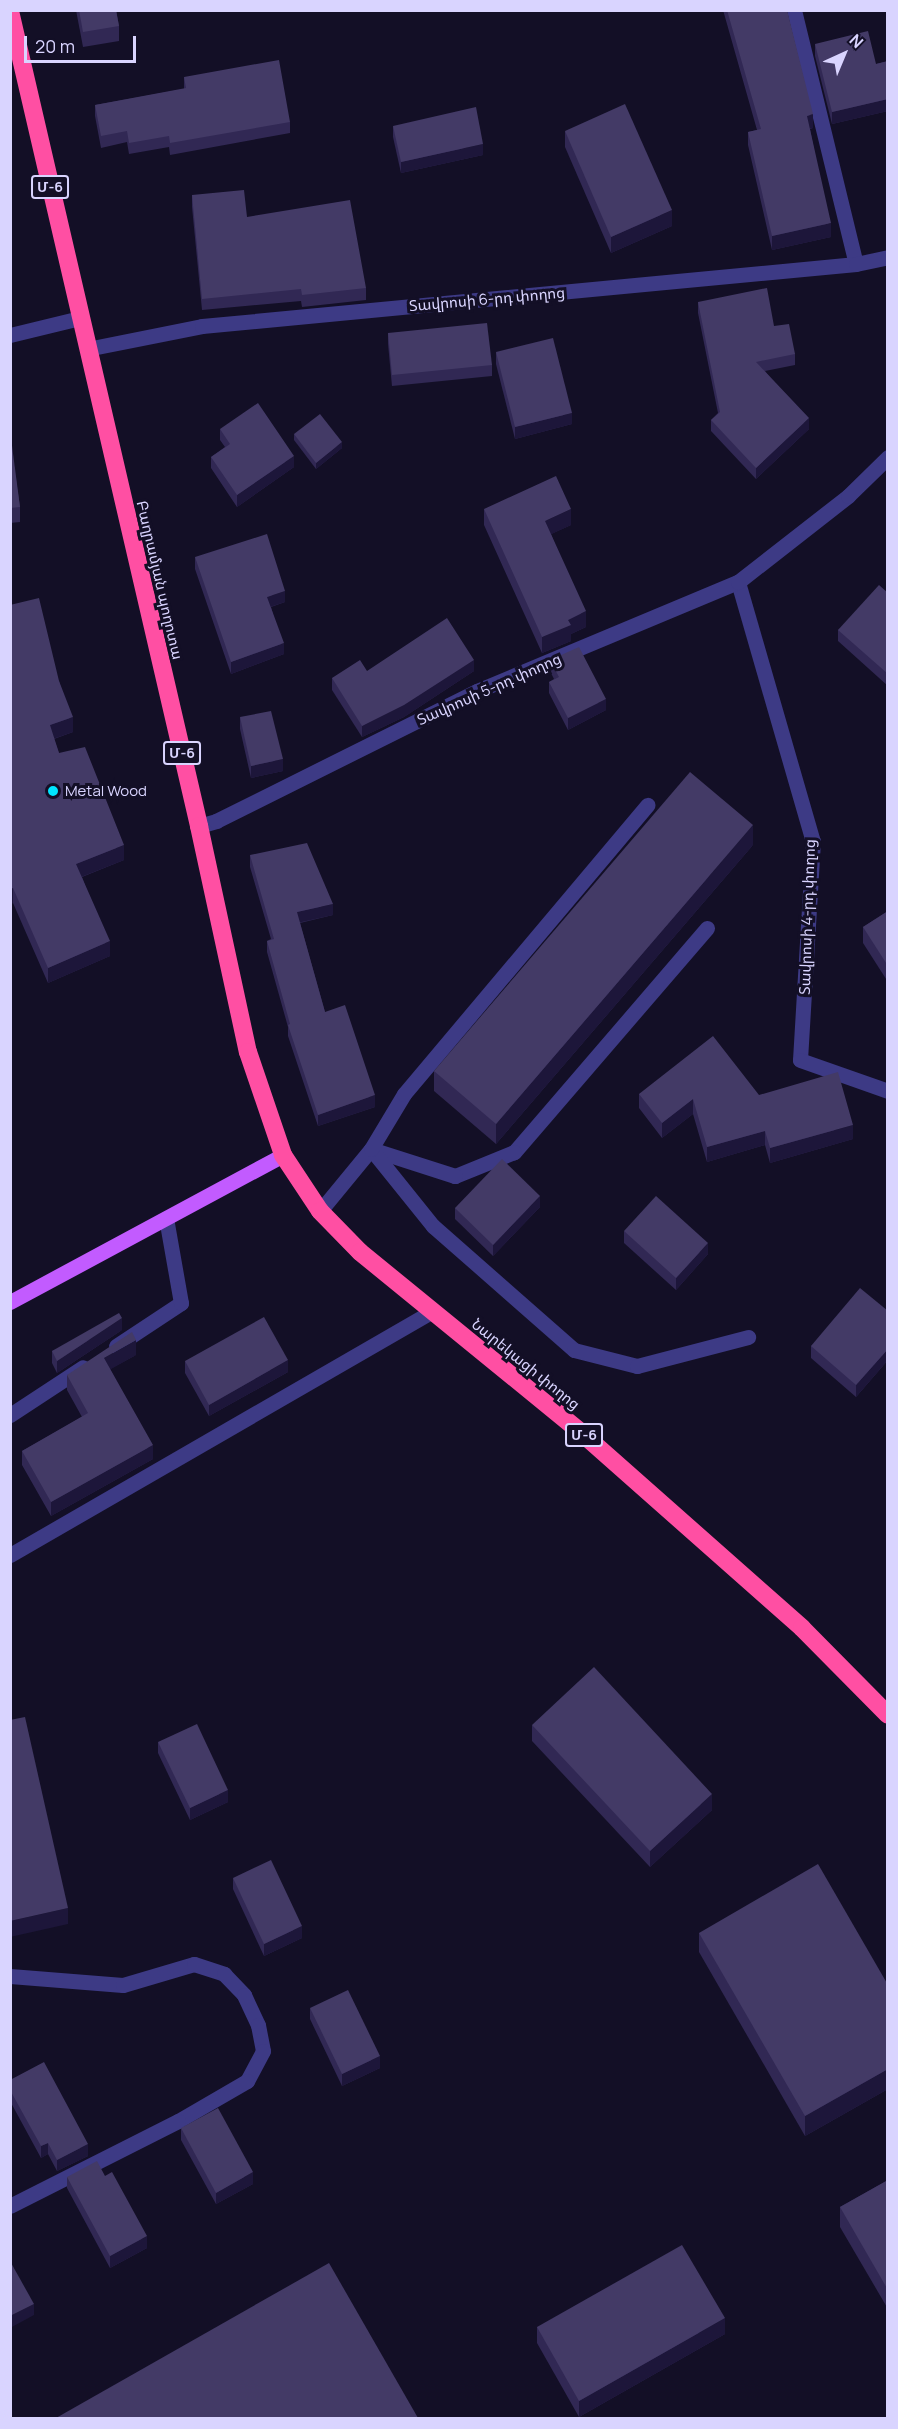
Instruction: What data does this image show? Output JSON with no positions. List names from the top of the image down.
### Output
{
  "streets": {
    "highway": ["Մ-6", "Բաղրամյան պողոտա", "Նարեկացի փողոց"],
    "street": ["Տավրոսի 6-րդ փողոց", "Տավրոսի 5-րդ փողոց", "Տավրոսի 4-րդ փողոց"]
  },
  "crossings": [
    ["Տավրոսի 6-րդ փողոց", "Բաղրամյան պողոտա"],
    ["Բաղրամյան պողոտա", "Տավրոսի 5-րդ փողոց"],
    ["Բաղրամյան պողոտա", "Նարեկացի փողոց"],
    ["Տավրոսի 5-րդ փողոց", "Տավրոսի 4-րդ փողոց"]
  ],
  "places": ["Metal Wood"],
  "scale_bar": "20 m",
  "north": "top right"
}
